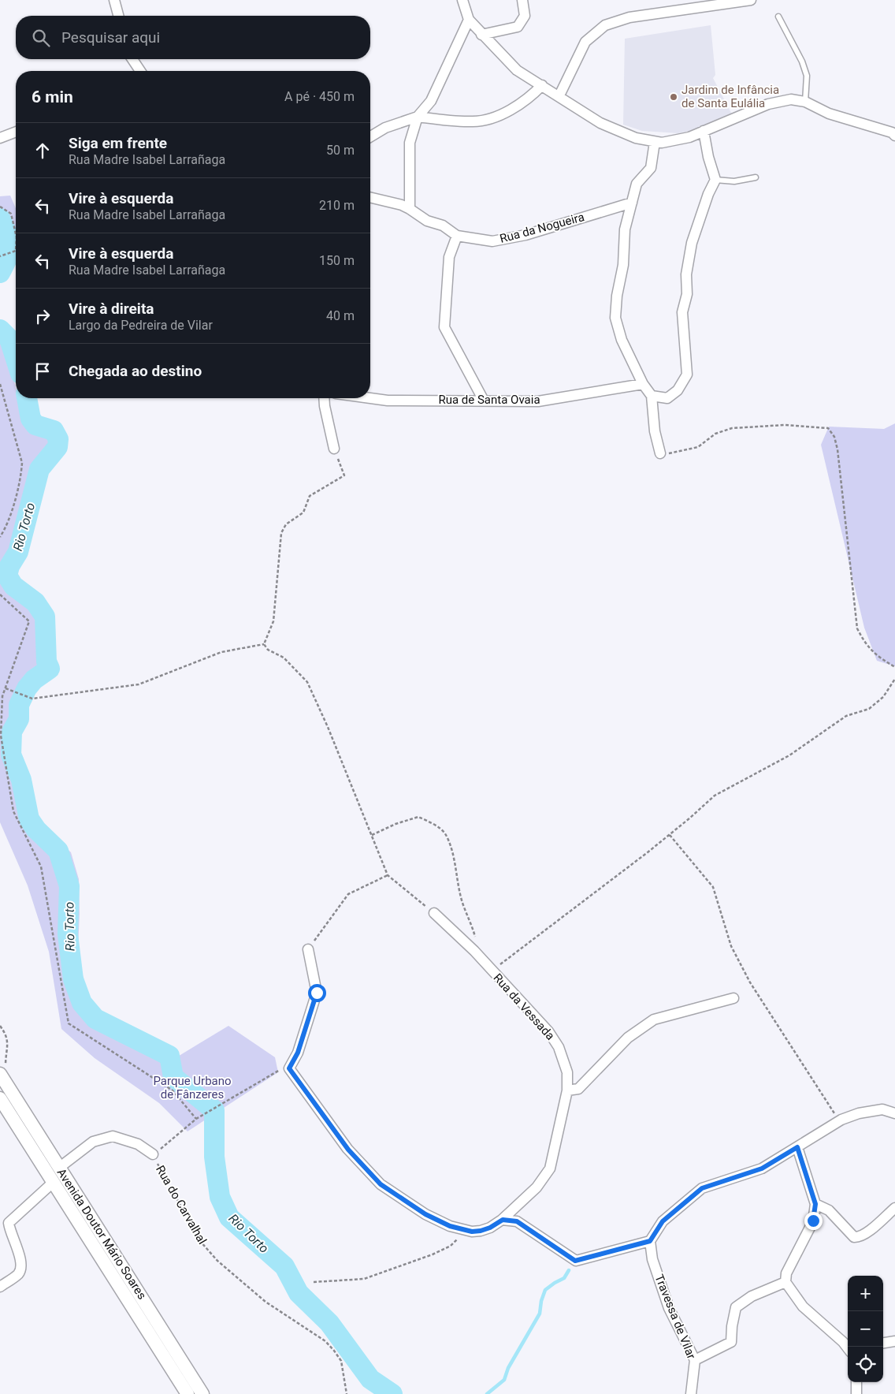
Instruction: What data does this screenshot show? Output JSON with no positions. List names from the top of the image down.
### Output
{
  "streets": {
    "main road": ["Avenida Doutor Mário Soares"],
    "street": [
      "Rua da Nogueira",
      "Rua de Santa Ovaia",
      "Rua da Vessada",
      "Rua do Carvalhal",
      "Travessa de Vilar"
    ]
  },
  "crossings": [
    ["Rua do Carvalhal", "Avenida Doutor Mário Soares"]
  ],
  "water": ["Rio Torto"],
  "parks": ["Parque Urbano de Fânzeres"],
  "places": ["Jardim de Infância de Santa Eulália"],
  "page": {
    "search": "Pesquisar aqui",
    "heading": ["6 min", "A pé · 450 m"],
    "list": [
      ["Siga em frente", "Rua Madre Isabel Larrañaga", "50 m"],
      ["Vire à esquerda", "Rua Madre Isabel Larrañaga", "210 m"],
      ["Vire à esquerda", "Rua Madre Isabel Larrañaga", "150 m"],
      ["Vire à direita", "Largo da Pedreira de Vilar", "40 m"],
      "Chegada ao destino"
    ],
    "map_buttons": ["+", "−"]
  }
}
